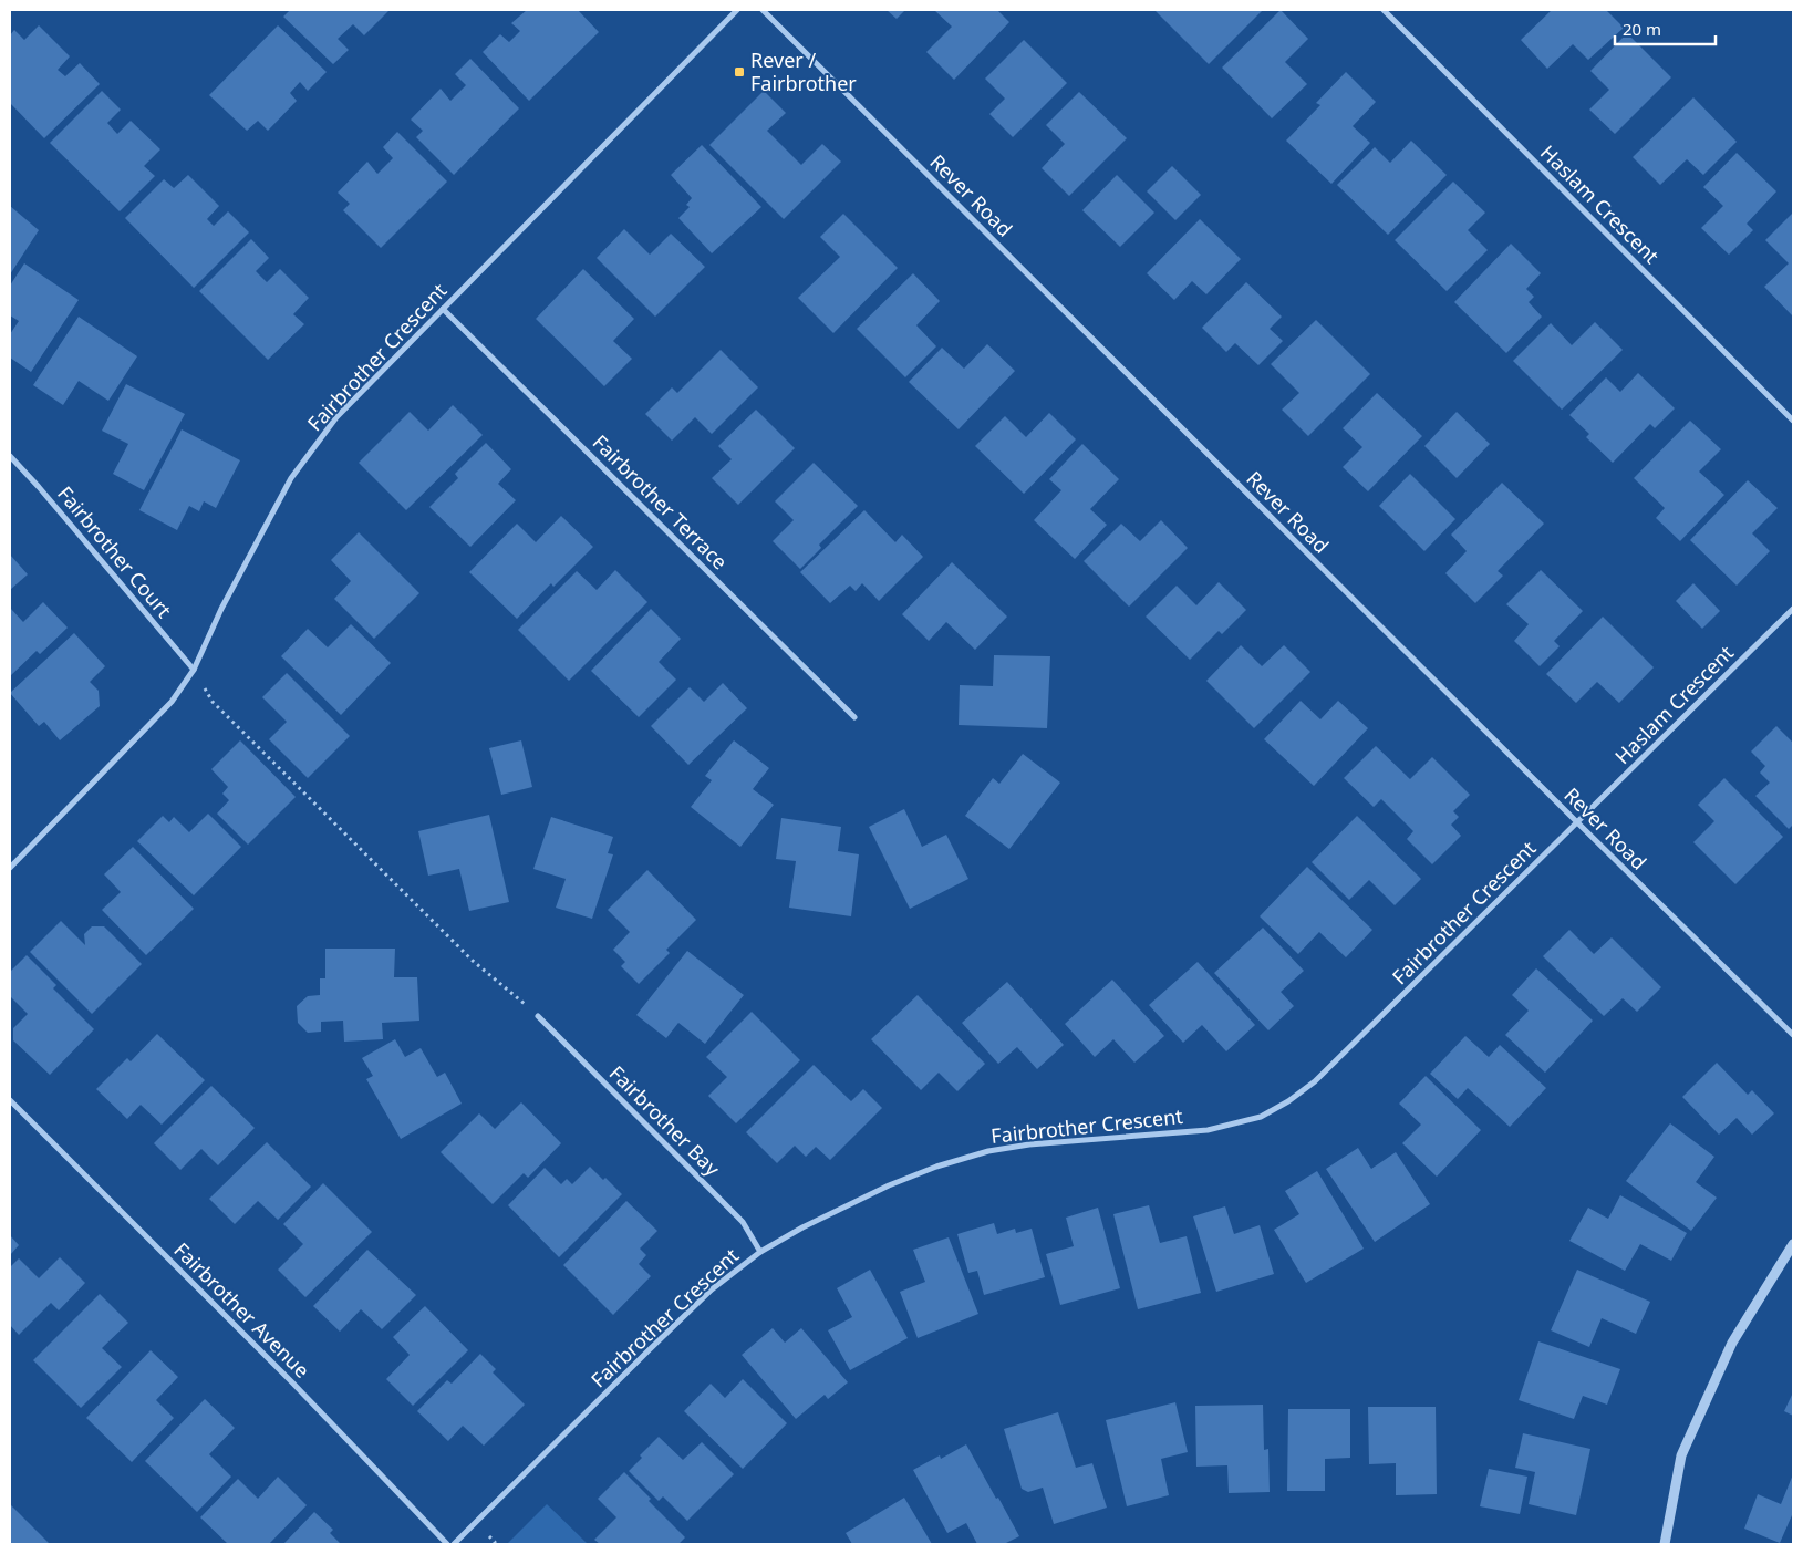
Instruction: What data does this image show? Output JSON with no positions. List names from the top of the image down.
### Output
{
  "streets": {
    "street": [
      "Rever Road",
      "Haslam Crescent",
      "Fairbrother Crescent",
      "Fairbrother Terrace",
      "Fairbrother Court",
      "Fairbrother Bay",
      "Fairbrother Avenue"
    ]
  },
  "crossings": [
    ["Rever Road", "Haslam Crescent"],
    ["Rever Road", "Fairbrother Crescent"],
    ["Haslam Crescent", "Fairbrother Crescent"],
    ["Fairbrother Crescent", "Fairbrother Terrace"],
    ["Fairbrother Crescent", "Fairbrother Court"],
    ["Fairbrother Crescent", "Fairbrother Bay"]
  ],
  "places": {
    "transit": ["Rever / Fairbrother"]
  },
  "scale_bar": "20 m"
}
